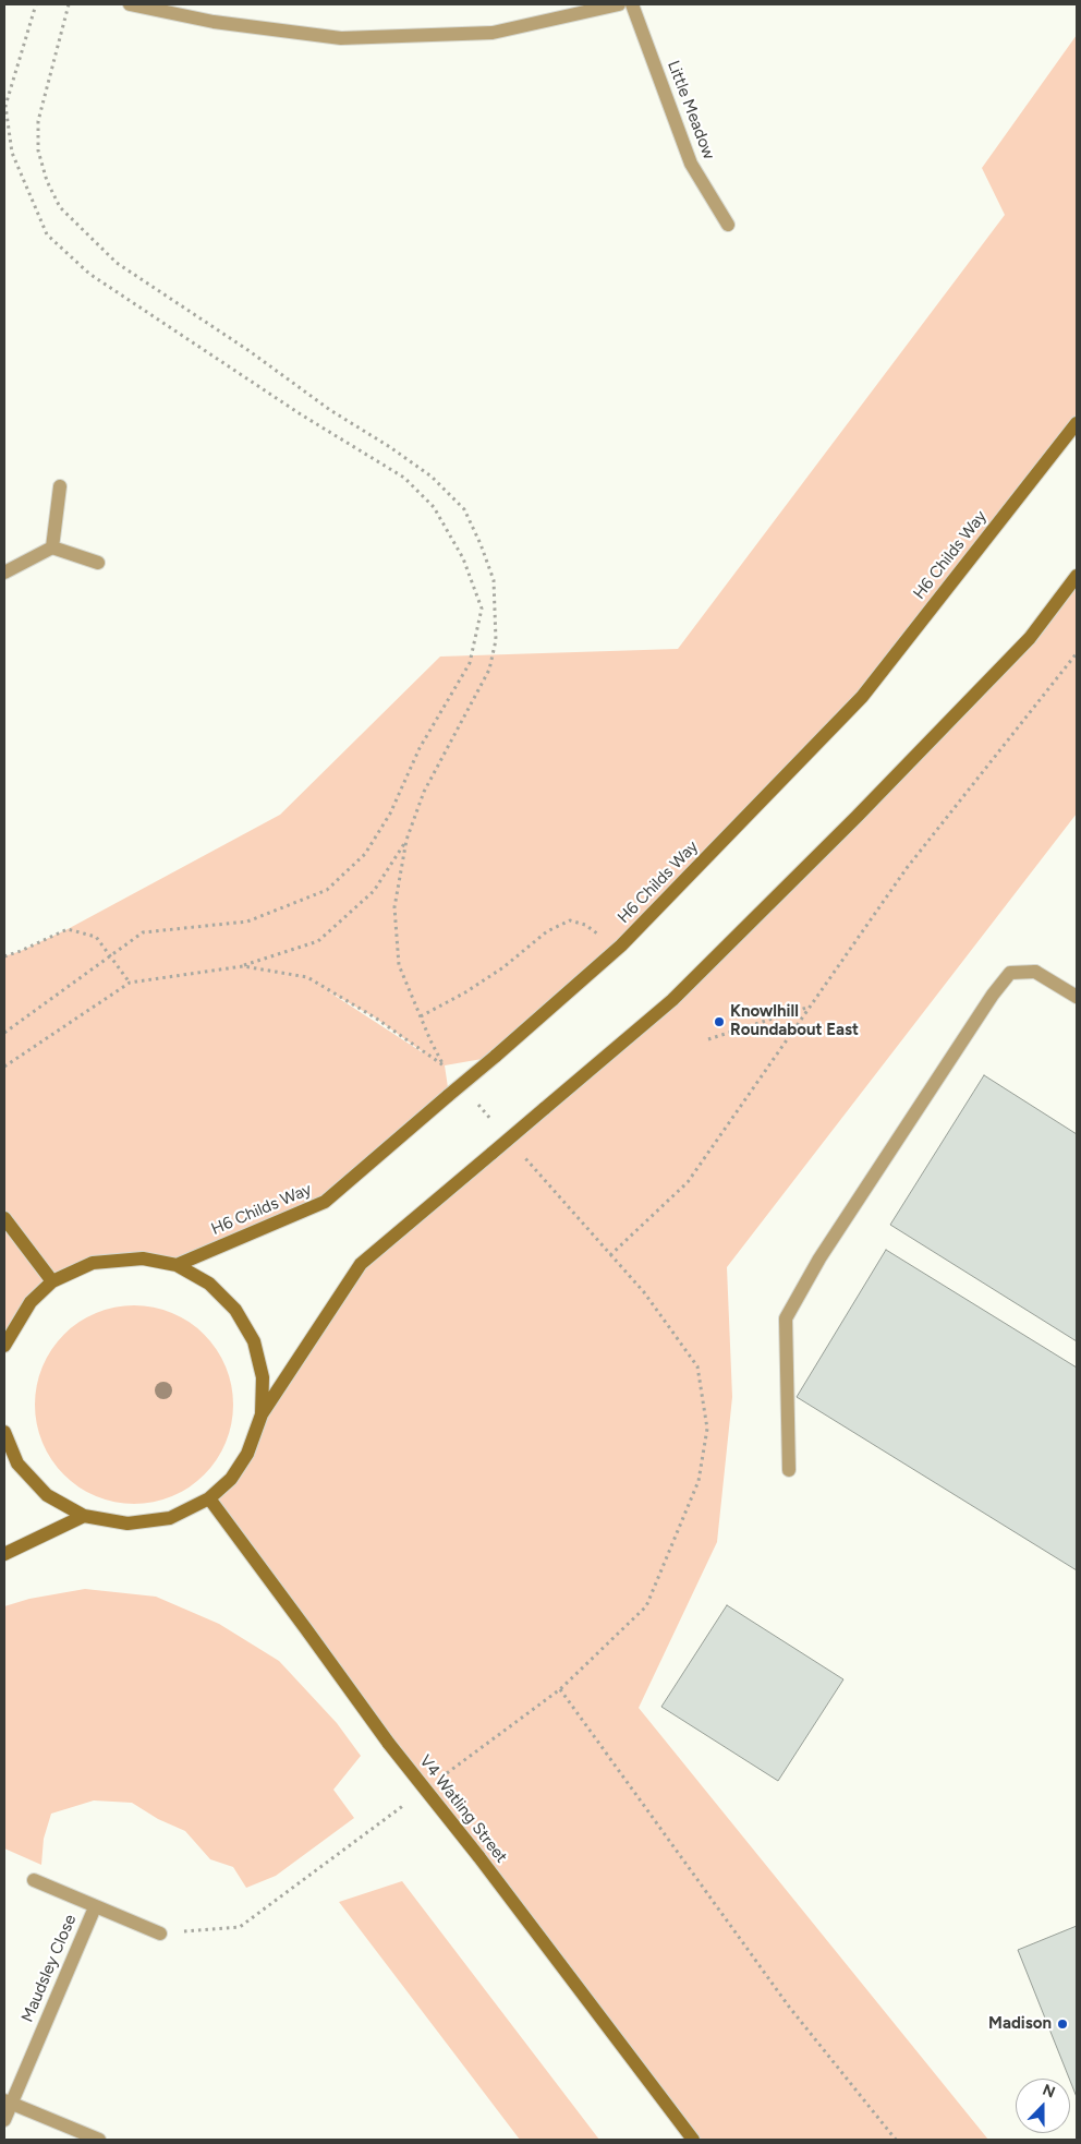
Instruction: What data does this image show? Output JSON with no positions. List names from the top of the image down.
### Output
{
  "streets": {
    "street": [
      "Little Meadow",
      "H6 Childs Way",
      "V4 Watling Street",
      "Maudsley Close"
    ]
  },
  "places": ["Knowlhill Roundabout East", "Madison"],
  "north": "top"
}
